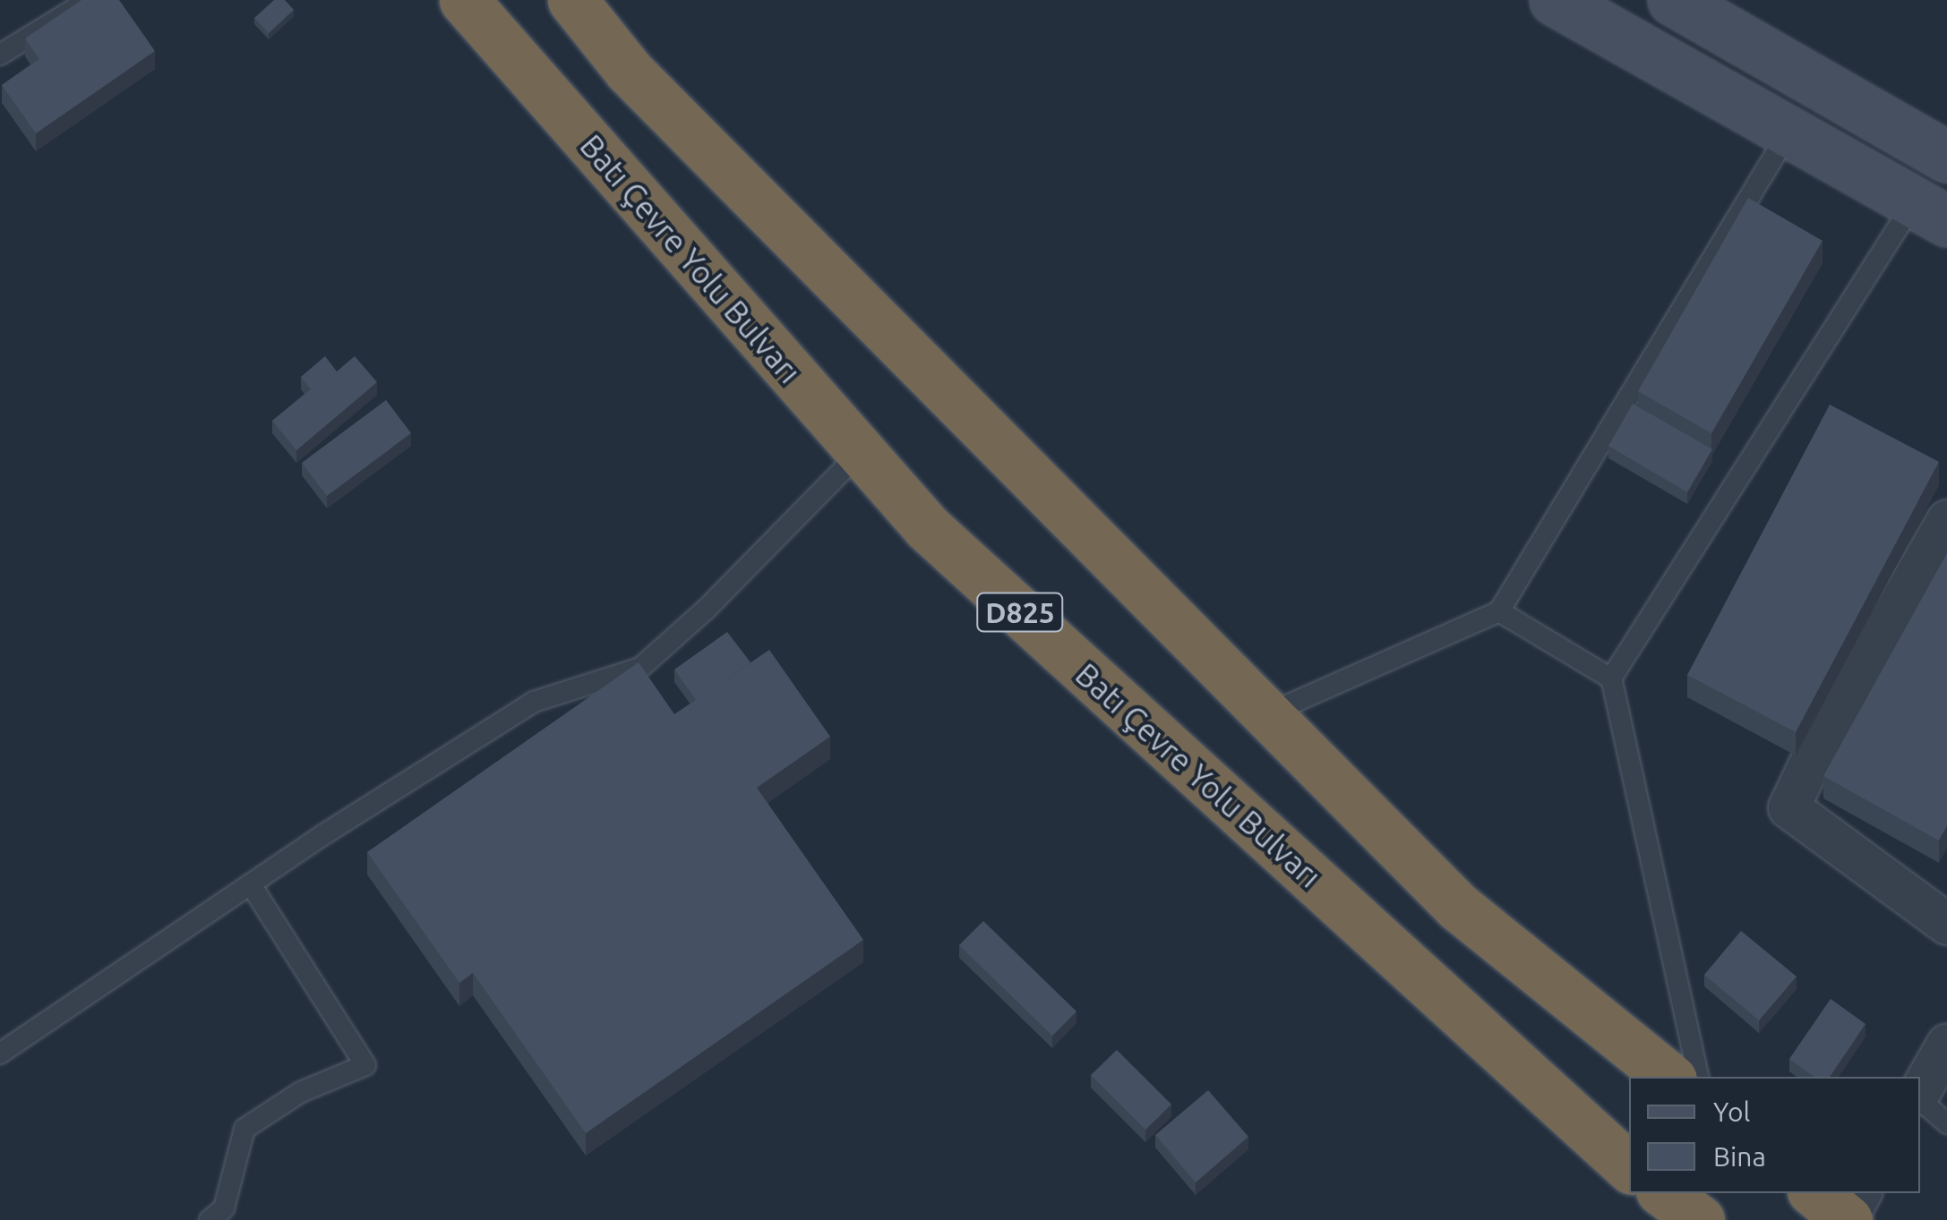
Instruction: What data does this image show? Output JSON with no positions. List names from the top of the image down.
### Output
{
  "streets": {
    "highway": ["Batı Çevre Yolu Bulvarı", "D825"]
  },
  "legend": ["Yol", "Bina"]
}
